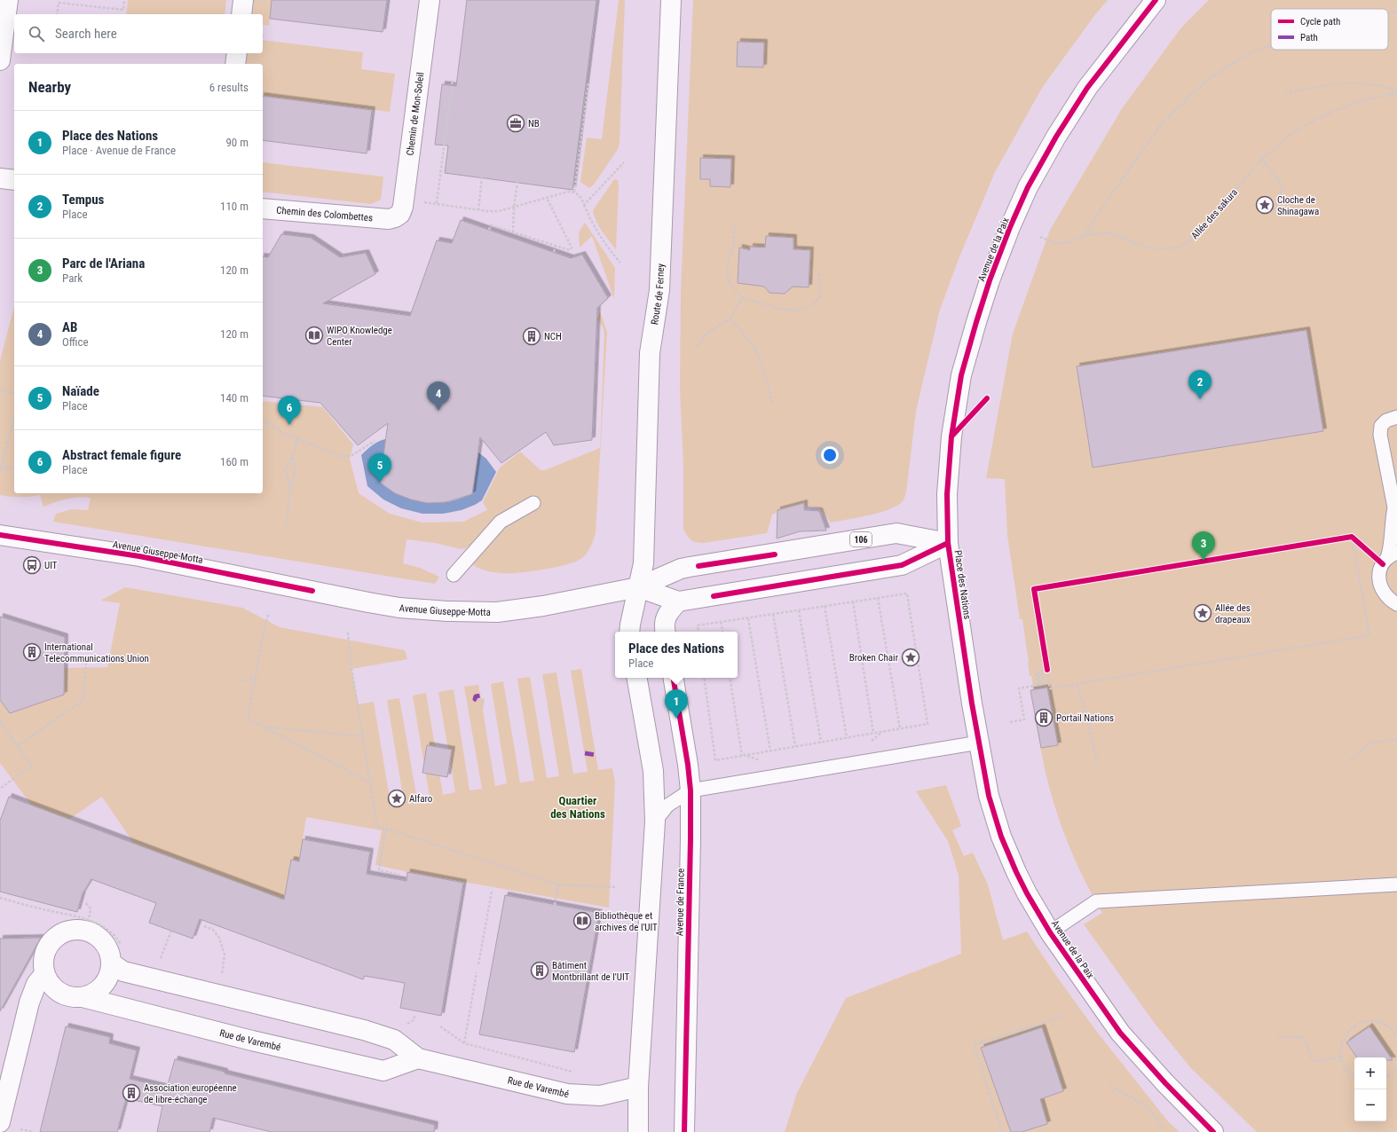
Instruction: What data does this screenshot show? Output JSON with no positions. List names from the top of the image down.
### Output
{
  "streets": {
    "main road": [
      "Chemin de Mon-Soleil",
      "Chemin des Colombettes",
      "Avenue de la Paix",
      "Route de Ferney",
      "106",
      "Avenue Giuseppe-Motta",
      "Place des Nations",
      "Avenue de France",
      "Rue de Varembé"
    ],
    "path": ["Allée des sakura"]
  },
  "crossings": [
    ["Chemin de Mon-Soleil", "Chemin des Colombettes"],
    ["Avenue de la Paix", "Place des Nations"],
    ["Route de Ferney", "Avenue Giuseppe-Motta"],
    ["Route de Ferney", "Place des Nations"],
    ["Avenue Giuseppe-Motta", "Place des Nations"]
  ],
  "districts": ["Quartier des Nations"],
  "places": {
    "office": ["NB"],
    "place": [
      "Cloche de Shinagawa",
      "Allée des drapeaux",
      "Broken Chair",
      "Alfaro"
    ],
    "library": ["WIPO Knowledge Center", "Bibliothèque et archives de l'UIT"],
    "building": [
      "NCH",
      "International Telecommunications Union",
      "Portail Nations",
      "Bâtiment Montbrillant de l'UIT",
      "Association européenne de libre-échange"
    ],
    "bus stop": ["UIT"]
  },
  "legend": ["Cycle path", "Path"],
  "page": {
    "search": "Search here",
    "heading": ["Nearby", "6 results"],
    "list": [
      {
        "mark": "1",
        "name": "Place des Nations",
        "note": "Place · Avenue de France",
        "value": "90 m"
      },
      {
        "mark": "2",
        "name": "Tempus",
        "note": "Place",
        "value": "110 m"
      },
      {
        "mark": "3",
        "name": "Parc de l'Ariana",
        "note": "Park",
        "value": "120 m"
      },
      {
        "mark": "4",
        "name": "AB",
        "note": "Office",
        "value": "120 m"
      },
      {
        "mark": "5",
        "name": "Naïade",
        "note": "Place",
        "value": "140 m"
      },
      {
        "mark": "6",
        "name": "Abstract female figure",
        "note": "Place",
        "value": "160 m"
      }
    ],
    "pins": [
      "2",
      "4",
      "6",
      "5",
      "3",
      "1"
    ],
    "popup": ["Place des Nations", "Place"],
    "map_buttons": ["+", "−"]
  }
}
